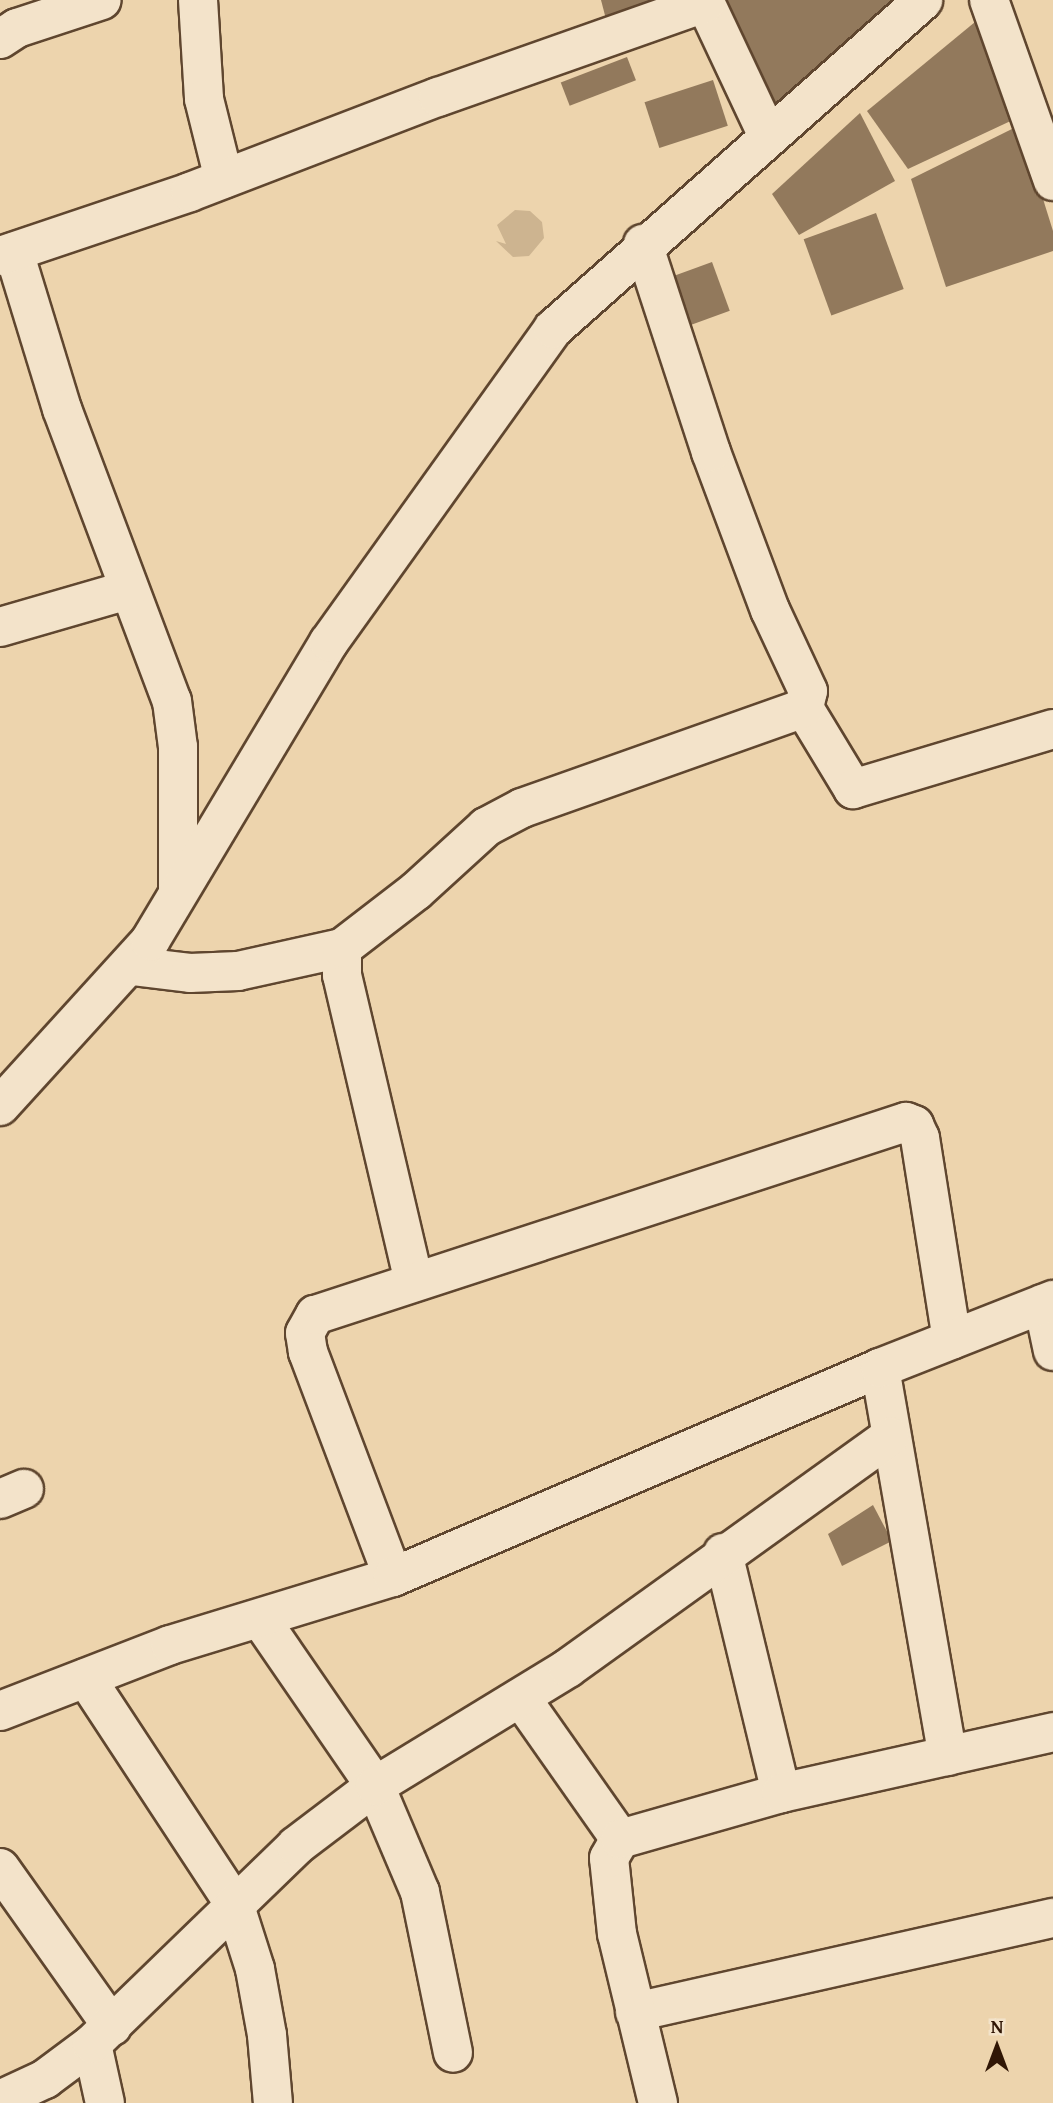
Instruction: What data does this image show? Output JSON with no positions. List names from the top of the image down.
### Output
{
  "north": "top"
}
